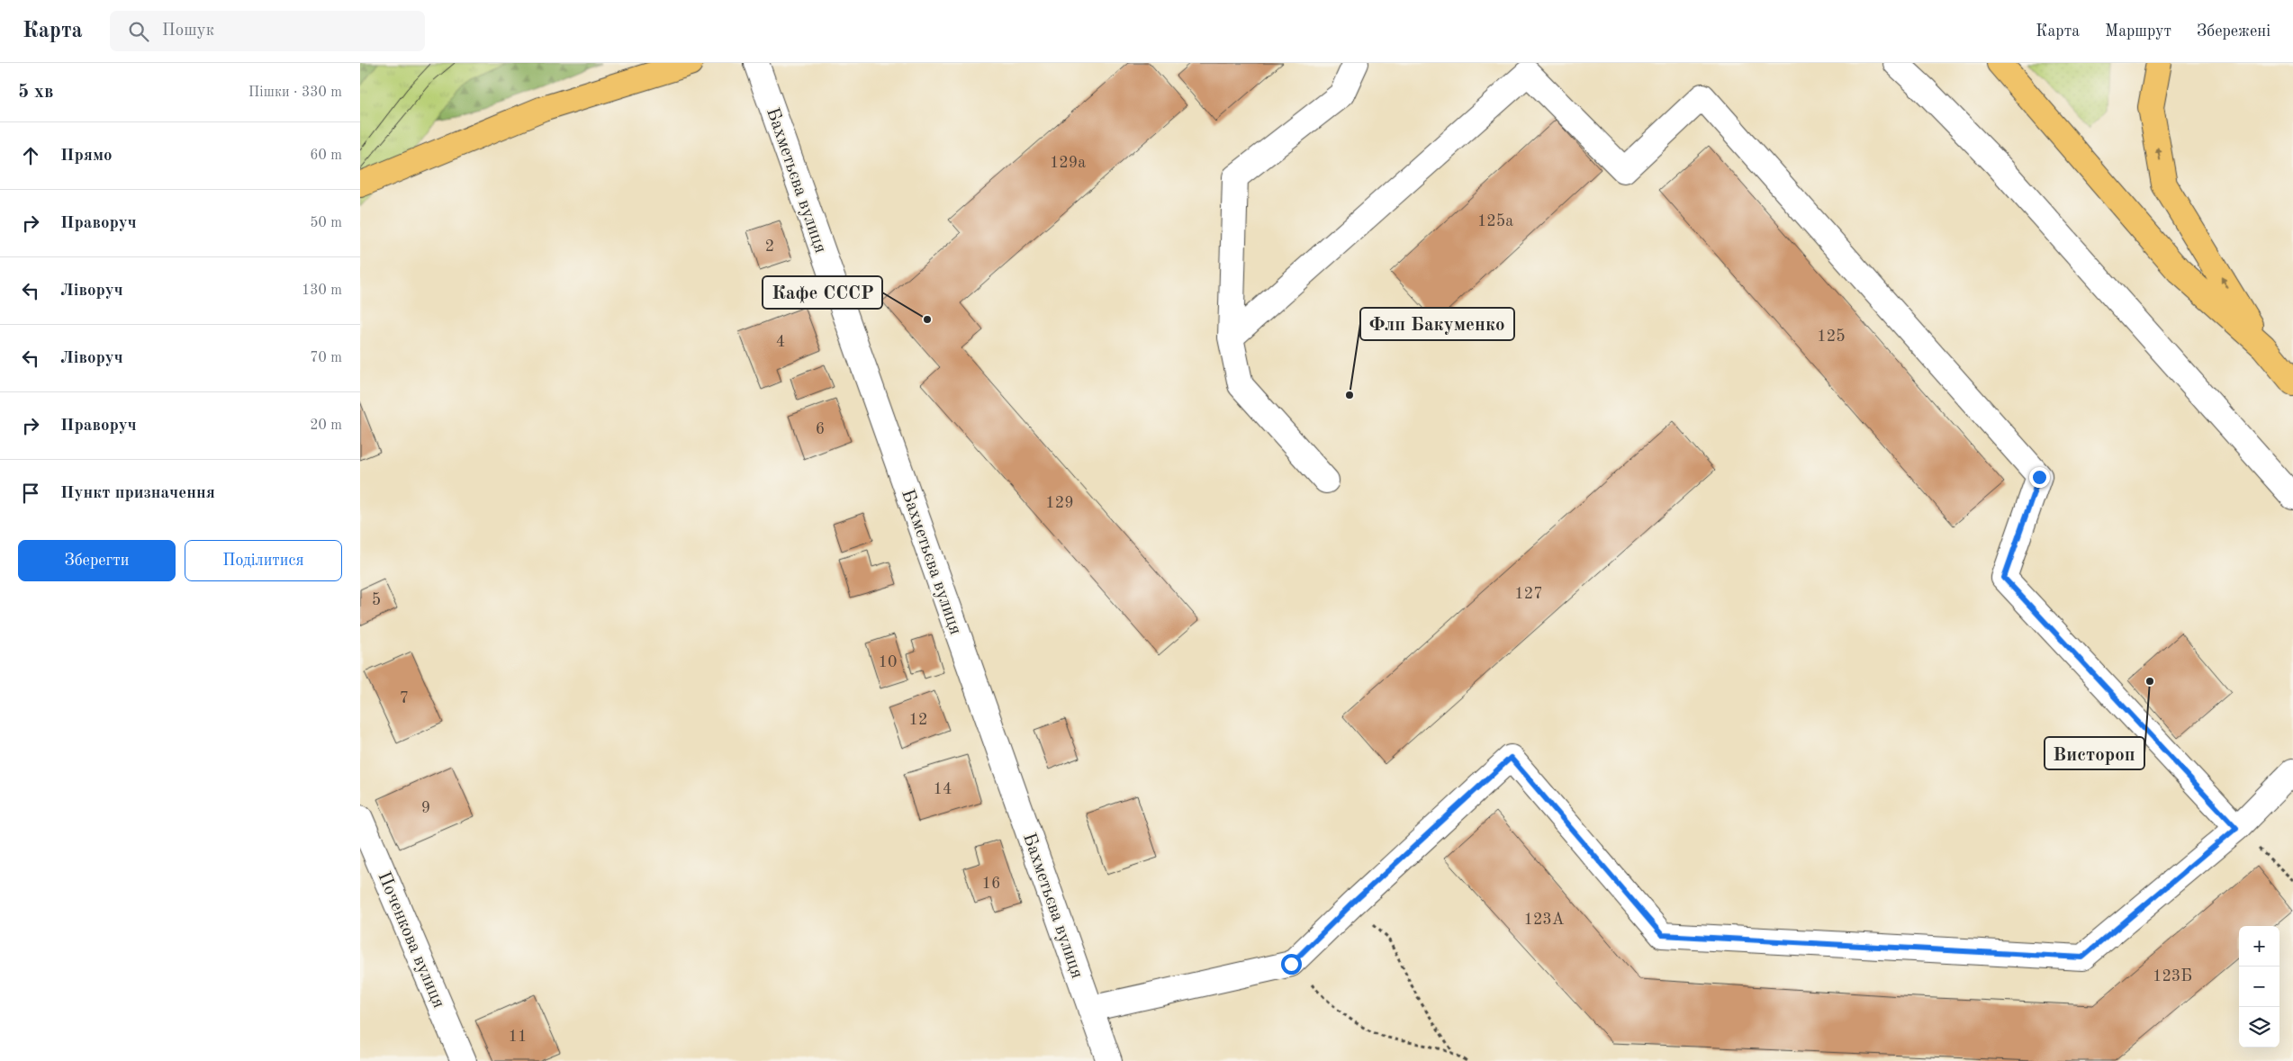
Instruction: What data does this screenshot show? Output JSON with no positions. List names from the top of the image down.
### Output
{
  "streets": {
    "street": ["Бахметьєва вулиця", "Поченкова вулиця"]
  },
  "places": ["Кафе СССР", "Флп Бакуменко", "Вистороп"],
  "house_numbers": [
    "129а",
    "125а",
    "2",
    "125",
    "4",
    "6",
    "129",
    "127",
    "5",
    "10",
    "7",
    "12",
    "14",
    "9",
    "16",
    "123А",
    "123Б",
    "11"
  ],
  "page": {
    "header": "Карта",
    "search": "Пошук",
    "nav": ["Карта", "Маршрут", "Збережені"],
    "heading": ["5 хв", "Пішки · 330 m"],
    "list": [
      ["Прямо", "60 m"],
      ["Праворуч", "50 m"],
      ["Ліворуч", "130 m"],
      ["Ліворуч", "70 m"],
      ["Праворуч", "20 m"],
      "Пункт призначення"
    ],
    "buttons": ["Зберегти", "Поділитися"],
    "map_buttons": ["+", "−"]
  }
}
